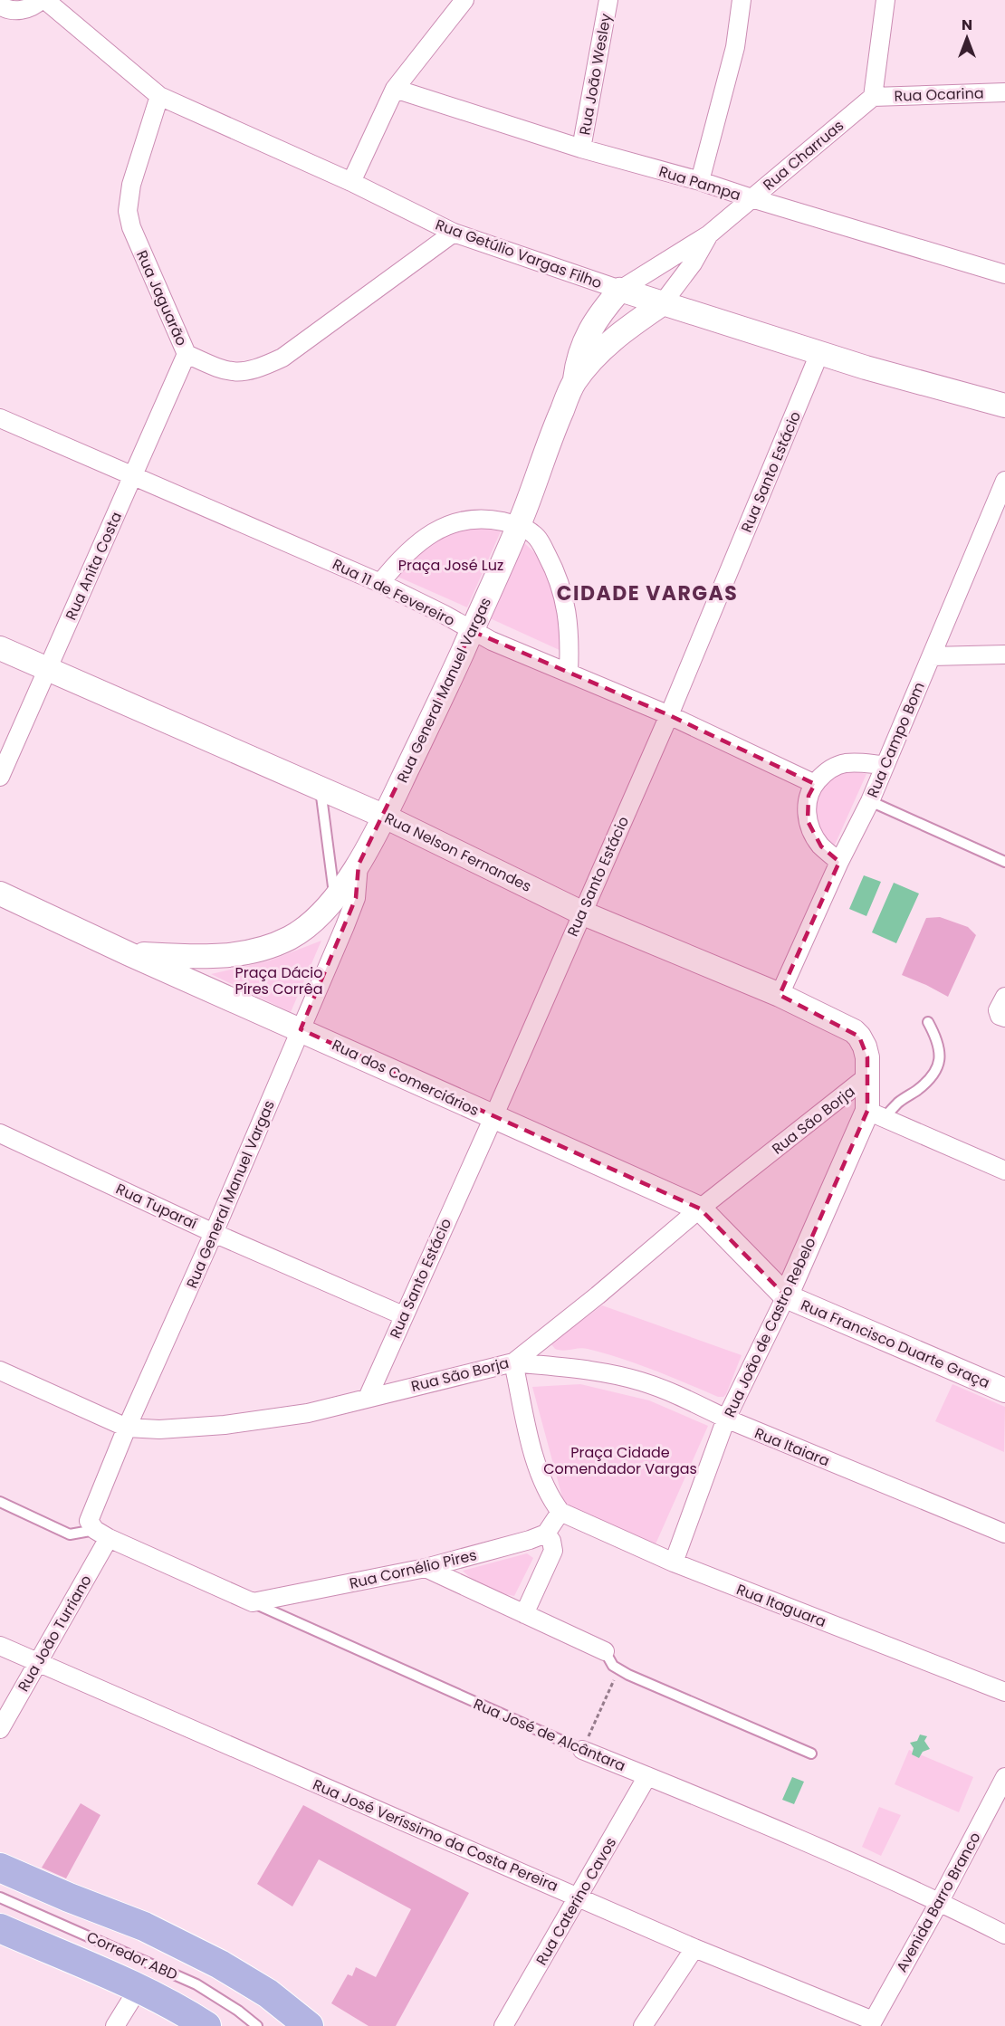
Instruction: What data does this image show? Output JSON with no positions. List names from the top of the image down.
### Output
{
  "streets": {
    "street": [
      "Rua João Wesley",
      "Rua Ocarina",
      "Rua Charruas",
      "Rua Pampa",
      "Rua Getúlio Vargas Filho",
      "Rua Jaguarão",
      "Rua Santo Estácio",
      "Rua Anita Costa",
      "Rua 11 de Fevereiro",
      "Rua General Manuel Vargas",
      "Rua Campo Bom",
      "Rua Nelson Fernandes",
      "Rua dos Comerciários",
      "Rua São Borja",
      "Rua Tuparaí",
      "Rua João de Castro Rebelo",
      "Rua Francisco Duarte Graça",
      "Rua Itaiara",
      "Rua Cornélio Pires",
      "Rua Itaguara",
      "Rua João Turriano",
      "Rua José de Alcântara",
      "Rua José Veríssimo da Costa Pereira",
      "Rua Caterino Cavos",
      "Avenida Barro Branco"
    ],
    "lane": ["Corredor ABD"]
  },
  "crossings": [
    ["Rua João Wesley", "Rua Pampa"],
    ["Rua Ocarina", "Rua Charruas"],
    ["Rua Charruas", "Rua Pampa"],
    ["Rua Charruas", "Rua Getúlio Vargas Filho"],
    ["Rua Charruas", "Rua General Manuel Vargas"],
    ["Rua Getúlio Vargas Filho", "Rua Jaguarão"],
    ["Rua Getúlio Vargas Filho", "Rua Santo Estácio"],
    ["Rua Getúlio Vargas Filho", "Rua General Manuel Vargas"],
    ["Rua Jaguarão", "Rua Anita Costa"],
    ["Rua Santo Estácio", "Rua 11 de Fevereiro"],
    ["Rua Santo Estácio", "Rua Nelson Fernandes"],
    ["Rua Santo Estácio", "Rua dos Comerciários"],
    ["Rua Santo Estácio", "Rua São Borja"],
    ["Rua Santo Estácio", "Rua Tuparaí"],
    ["Rua Anita Costa", "Rua 11 de Fevereiro"],
    ["Rua Anita Costa", "Rua Nelson Fernandes"],
    ["Rua 11 de Fevereiro", "Rua General Manuel Vargas"],
    ["Rua General Manuel Vargas", "Rua Nelson Fernandes"],
    ["Rua General Manuel Vargas", "Rua dos Comerciários"],
    ["Rua General Manuel Vargas", "Rua São Borja"],
    ["Rua General Manuel Vargas", "Rua Tuparaí"],
    ["Rua General Manuel Vargas", "Rua João Turriano"],
    ["Rua General Manuel Vargas", "Rua José de Alcântara"],
    ["Rua Campo Bom", "Rua Nelson Fernandes"],
    ["Rua Nelson Fernandes", "Rua São Borja"],
    ["Rua Nelson Fernandes", "Rua João de Castro Rebelo"],
    ["Rua dos Comerciários", "Rua São Borja"],
    ["Rua dos Comerciários", "Rua João de Castro Rebelo"],
    ["Rua dos Comerciários", "Rua Francisco Duarte Graça"],
    ["Rua São Borja", "Rua João de Castro Rebelo"],
    ["Rua São Borja", "Rua Itaiara"],
    ["Rua João de Castro Rebelo", "Rua Francisco Duarte Graça"],
    ["Rua João de Castro Rebelo", "Rua Itaiara"],
    ["Rua João de Castro Rebelo", "Rua Itaguara"],
    ["Rua Cornélio Pires", "Rua José de Alcântara"],
    ["Rua João Turriano", "Rua José de Alcântara"],
    ["Rua João Turriano", "Rua José Veríssimo da Costa Pereira"],
    ["Rua José de Alcântara", "Rua Caterino Cavos"],
    ["Rua José de Alcântara", "Avenida Barro Branco"],
    ["Rua José Veríssimo da Costa Pereira", "Rua Caterino Cavos"],
    ["Rua José Veríssimo da Costa Pereira", "Avenida Barro Branco"]
  ],
  "districts": ["CIDADE VARGAS"],
  "parks": ["Praça José Luz", "Praça Dácio Píres Corrêa", "Praça Cidade Comendador Vargas"],
  "north": "top"
}
